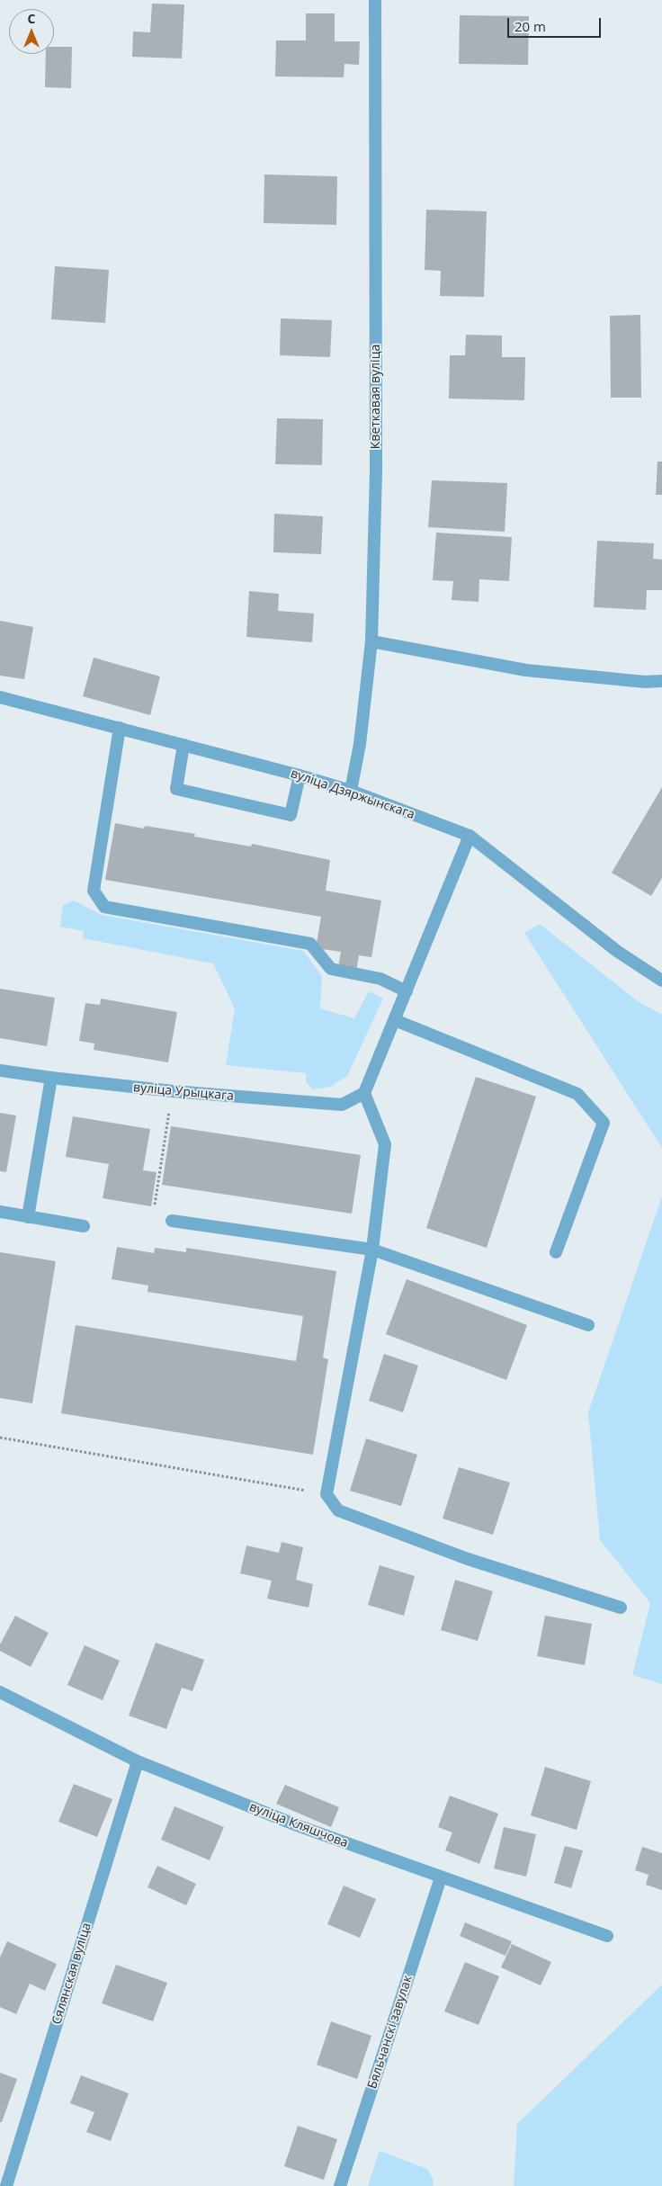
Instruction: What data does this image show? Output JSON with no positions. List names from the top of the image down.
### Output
{
  "streets": {
    "street": [
      "Кветкавая вуліца",
      "вуліца Дзяржынскага",
      "вуліца Урыцкага",
      "вуліца Кляшчова",
      "Сялянская вуліца",
      "Бяльчанскі завулак"
    ]
  },
  "crossings": [
    ["Кветкавая вуліца", "вуліца Дзяржынскага"],
    ["вуліца Кляшчова", "Сялянская вуліца"],
    ["вуліца Кляшчова", "Бяльчанскі завулак"]
  ],
  "scale_bar": "20 m",
  "north": "top"
}
